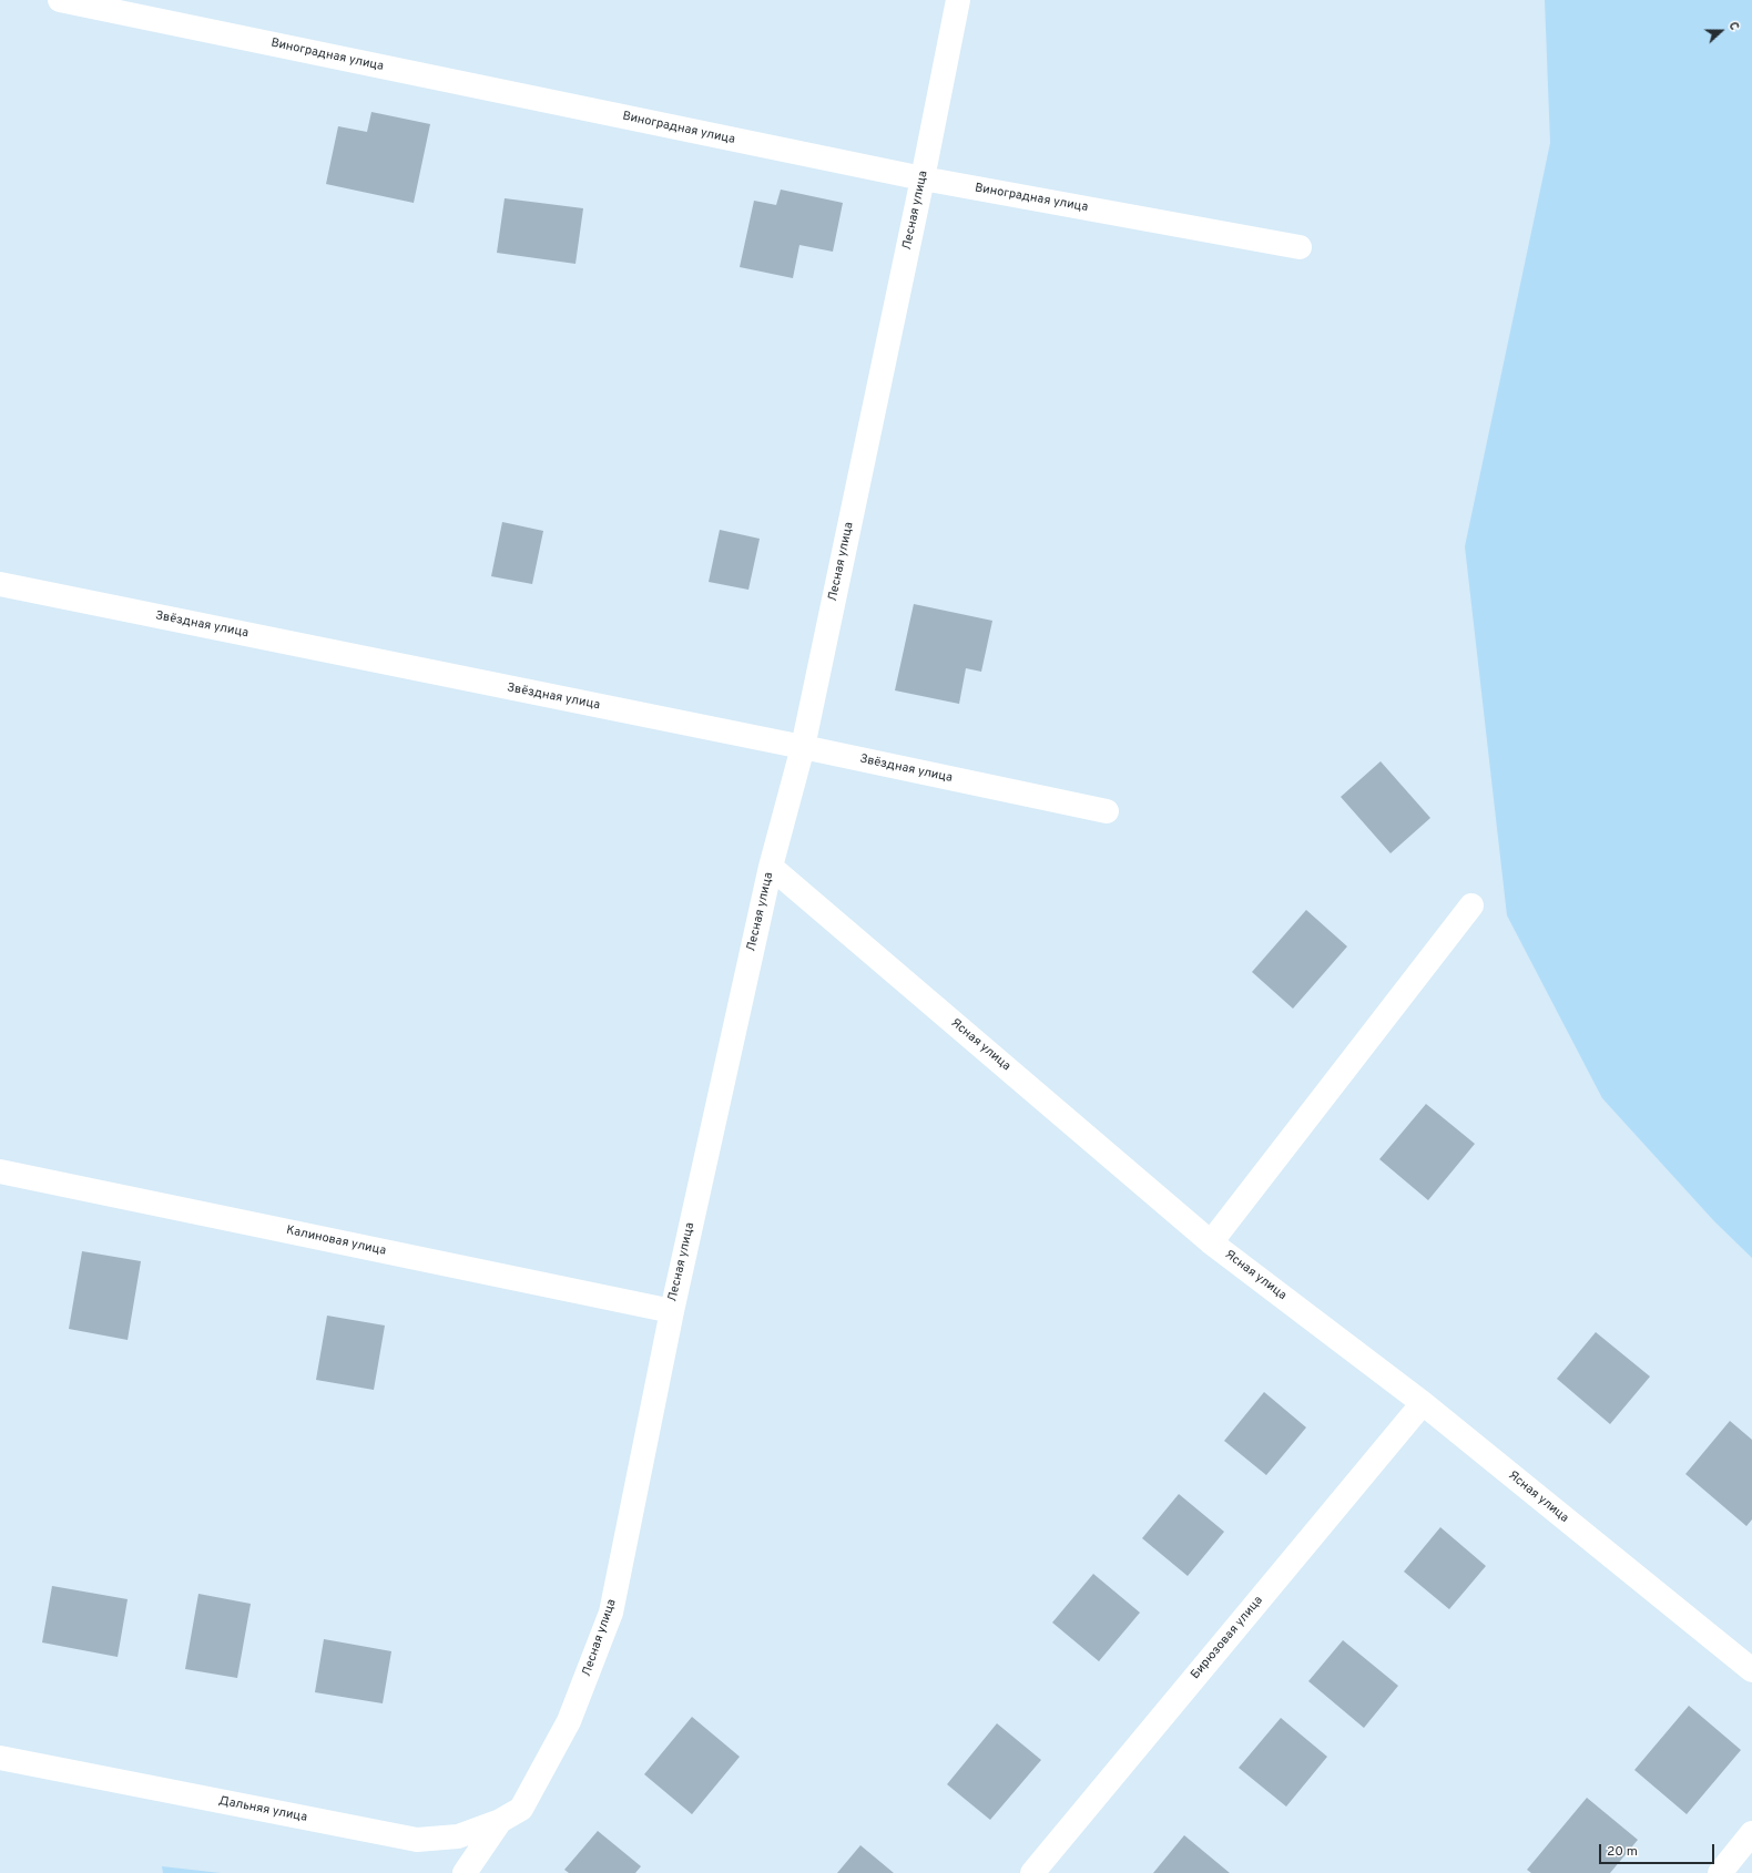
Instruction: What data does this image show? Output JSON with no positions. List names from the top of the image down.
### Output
{
  "streets": {
    "street": [
      "Виноградная улица",
      "Лесная улица",
      "Звёздная улица",
      "Ясная улица",
      "Калиновая улица",
      "Бирюзовая улица",
      "Дальняя улица"
    ]
  },
  "crossings": [
    ["Виноградная улица", "Лесная улица"],
    ["Лесная улица", "Звёздная улица"],
    ["Лесная улица", "Ясная улица"],
    ["Лесная улица", "Калиновая улица"],
    ["Лесная улица", "Дальняя улица"],
    ["Ясная улица", "Бирюзовая улица"]
  ],
  "scale_bar": "20 m",
  "north": "right"
}
